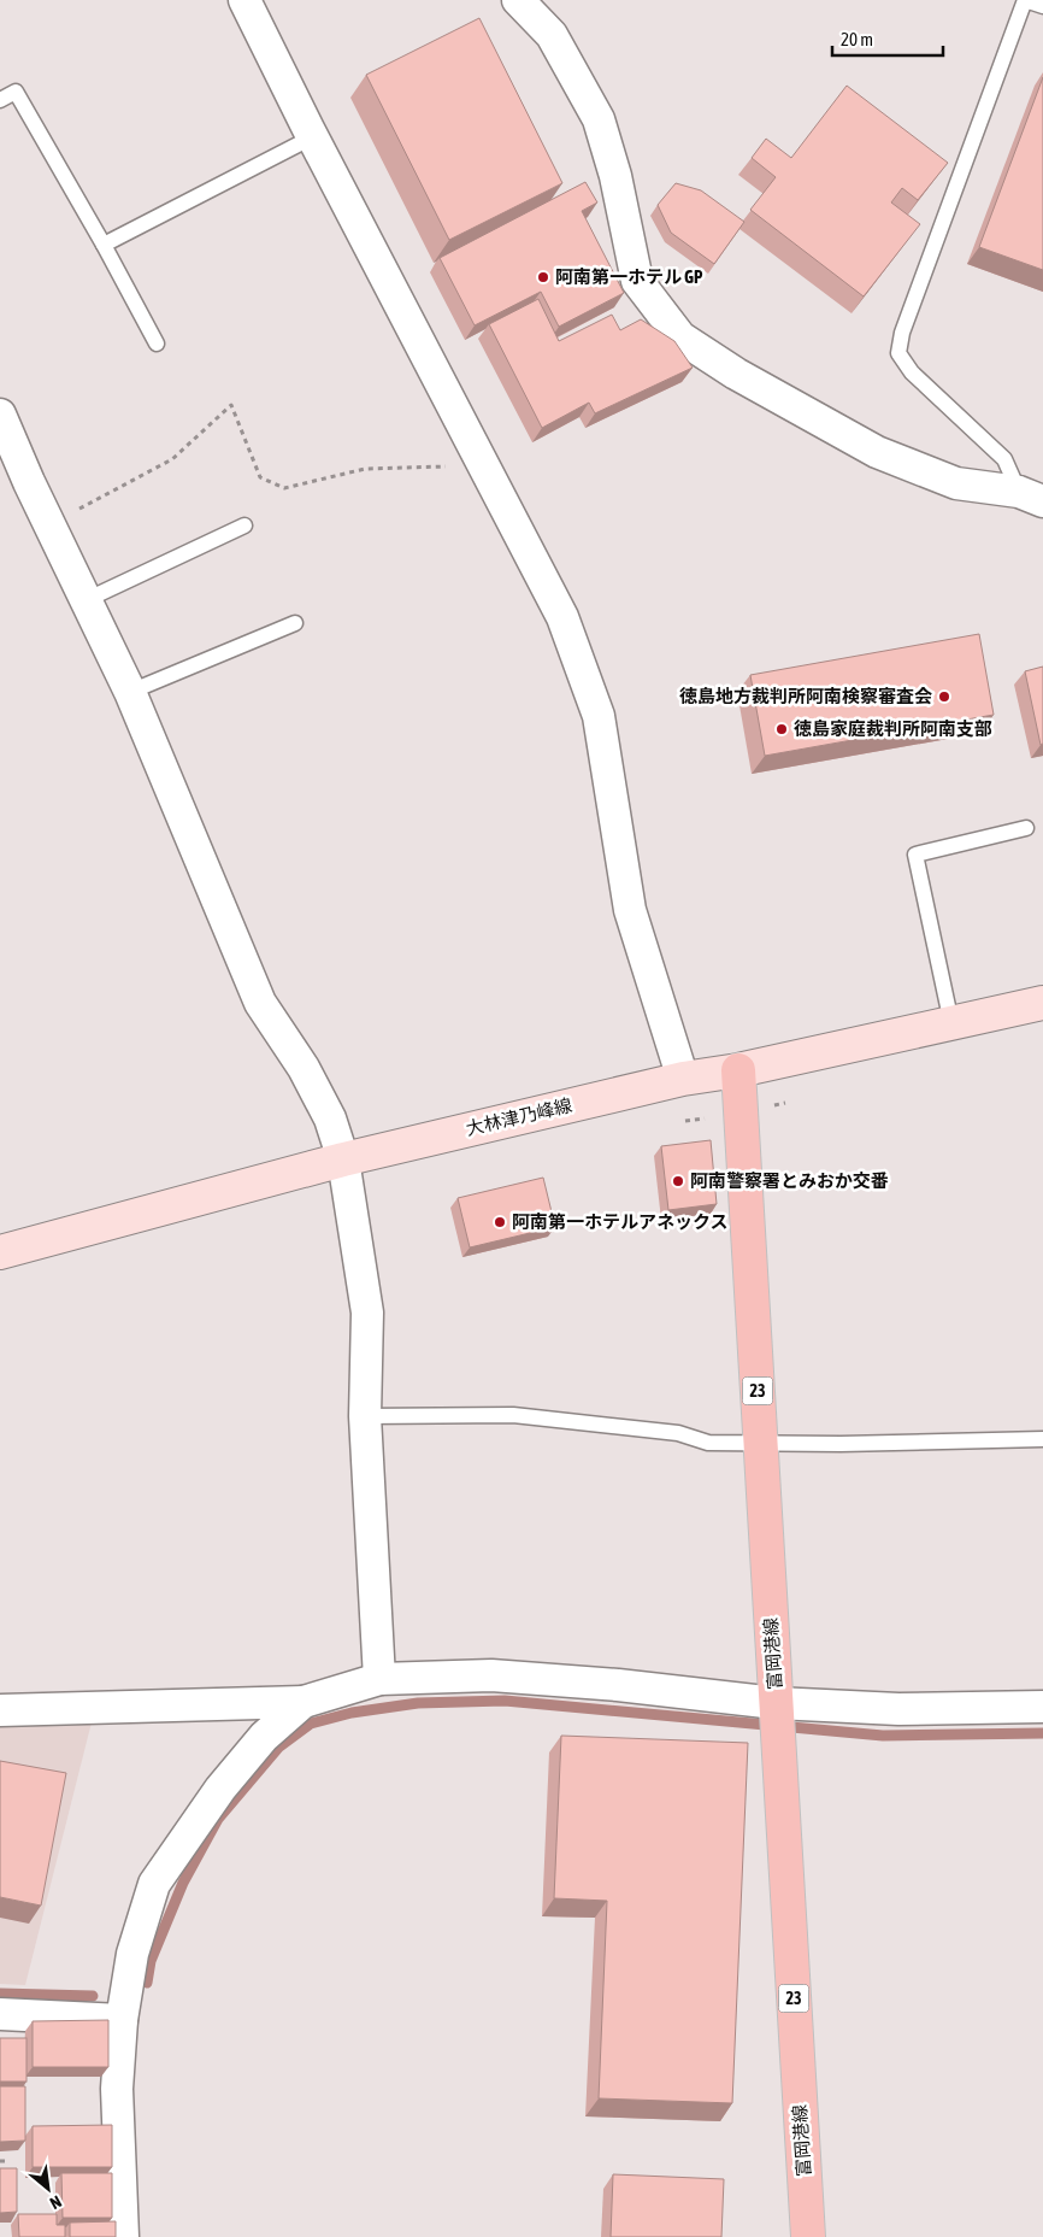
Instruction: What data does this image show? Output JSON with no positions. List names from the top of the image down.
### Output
{
  "streets": {
    "main road": ["大林津乃峰線", "23", "富岡港線"]
  },
  "crossings": [
    ["大林津乃峰線", "富岡港線"]
  ],
  "places": [
    "阿南第一ホテル GP",
    "徳島地方裁判所阿南検察審査会",
    "徳島家庭裁判所阿南支部",
    "阿南警察署とみおか交番",
    "阿南第一ホテルアネックス"
  ],
  "scale_bar": "20 m",
  "north": "bottom right"
}
